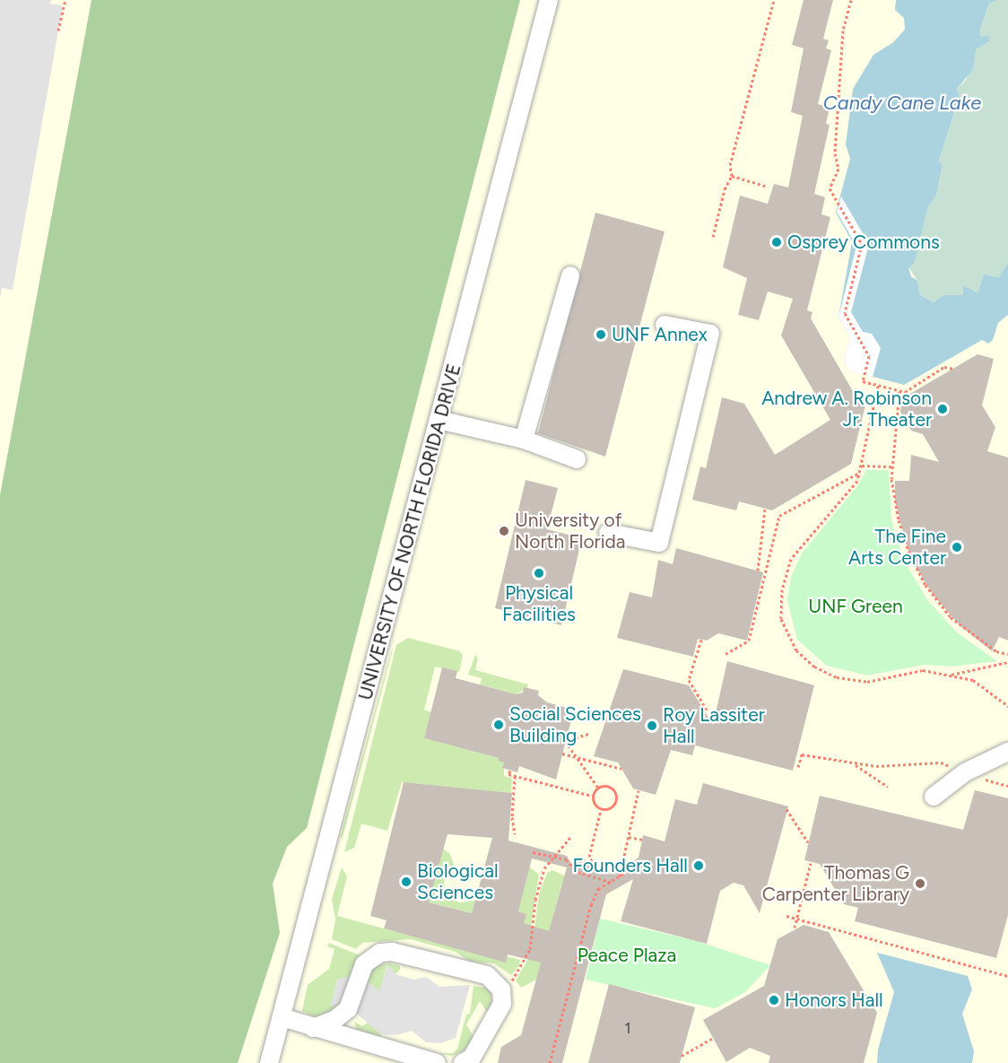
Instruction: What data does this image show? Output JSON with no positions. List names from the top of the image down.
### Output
{
  "streets": {
    "street": ["UNIVERSITY OF NORTH FLORIDA DRIVE"]
  },
  "water": ["Candy Cane Lake"],
  "parks": ["UNF Green", "Peace Plaza"],
  "places": [
    "Osprey Commons",
    "UNF Annex",
    "Andrew A. Robinson Jr. Theater",
    "University of North Florida",
    "The Fine Arts Center",
    "Physical Facilities",
    "Social Sciences Building",
    "Roy Lassiter Hall",
    "Founders Hall",
    "Biological Sciences",
    "Thomas G Carpenter Library",
    "Honors Hall"
  ],
  "house_numbers": ["1"]
}
